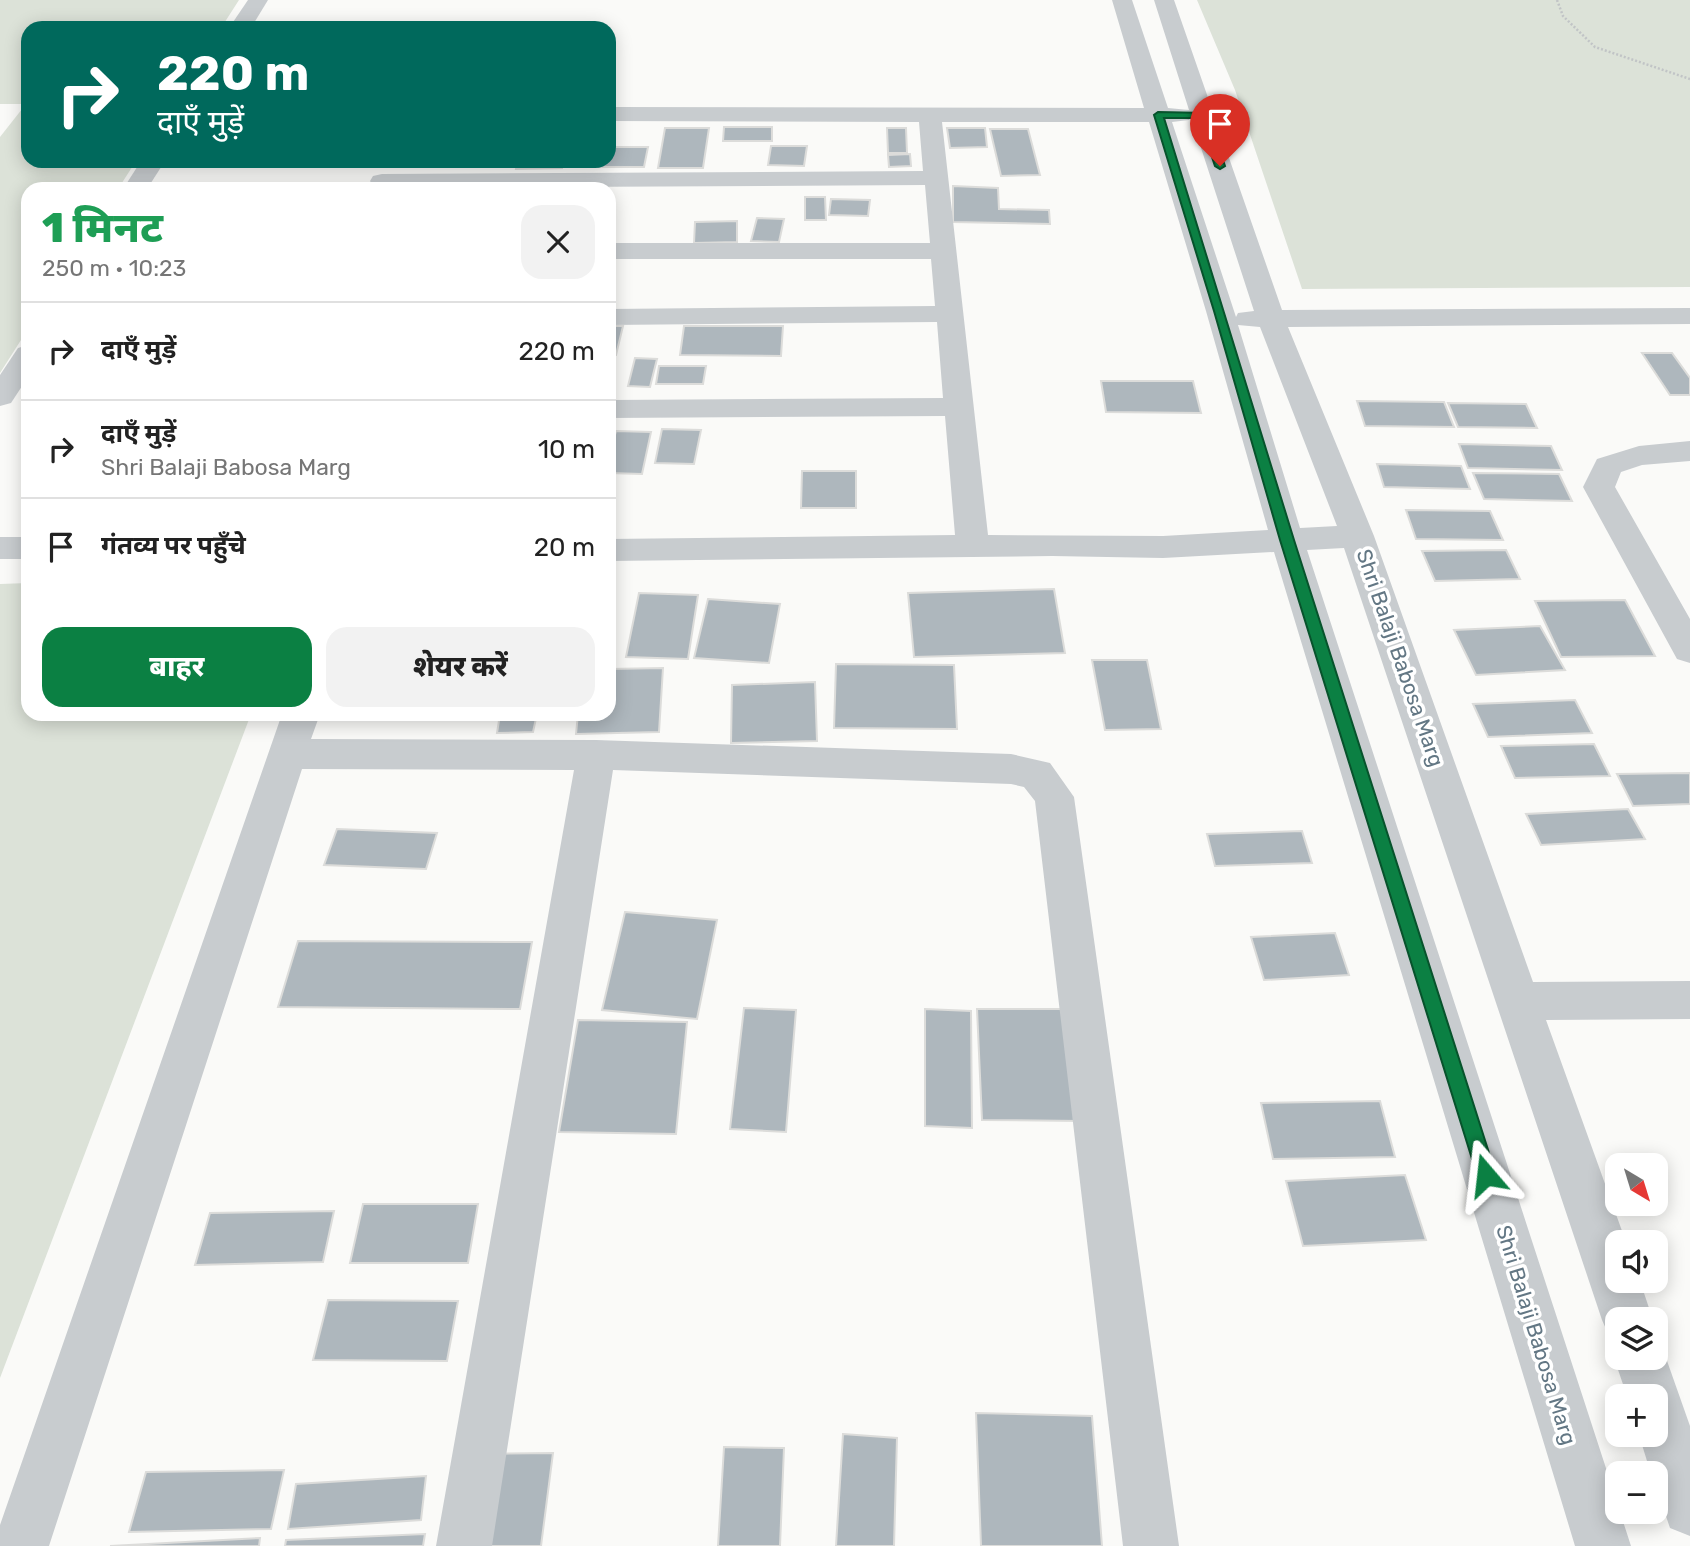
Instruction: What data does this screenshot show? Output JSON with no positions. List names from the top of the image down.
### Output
{
  "streets": {
    "street": ["Shri Balaji Babosa Marg"]
  },
  "north": "bottom right",
  "page": {
    "turn": ["220 m", "दाएँ मुड़ें"],
    "heading": ["1 मिनट", "250 m · 10:23"],
    "list": [
      {
        "name": "दाएँ मुड़ें",
        "value": "220 m"
      },
      {
        "name": "दाएँ मुड़ें",
        "note": "Shri Balaji Babosa Marg",
        "value": "10 m"
      },
      {
        "name": "गंतव्य पर पहुँचे",
        "value": "20 m"
      }
    ],
    "buttons": ["बाहर", "शेयर करें"],
    "map_buttons": ["+", "−"]
  }
}
